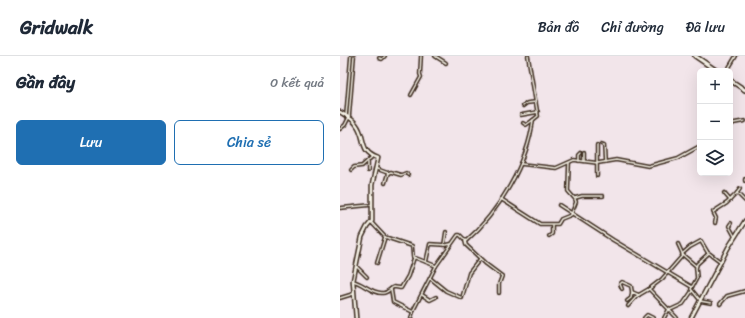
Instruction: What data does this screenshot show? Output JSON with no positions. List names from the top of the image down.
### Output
{
  "page": {
    "header": "Gridwalk",
    "nav": ["Bản đồ", "Chỉ đường", "Đã lưu"],
    "heading": ["Gần đây", "0 kết quả"],
    "map_buttons": ["+", "−"],
    "buttons": ["Lưu", "Chia sẻ"]
  }
}
